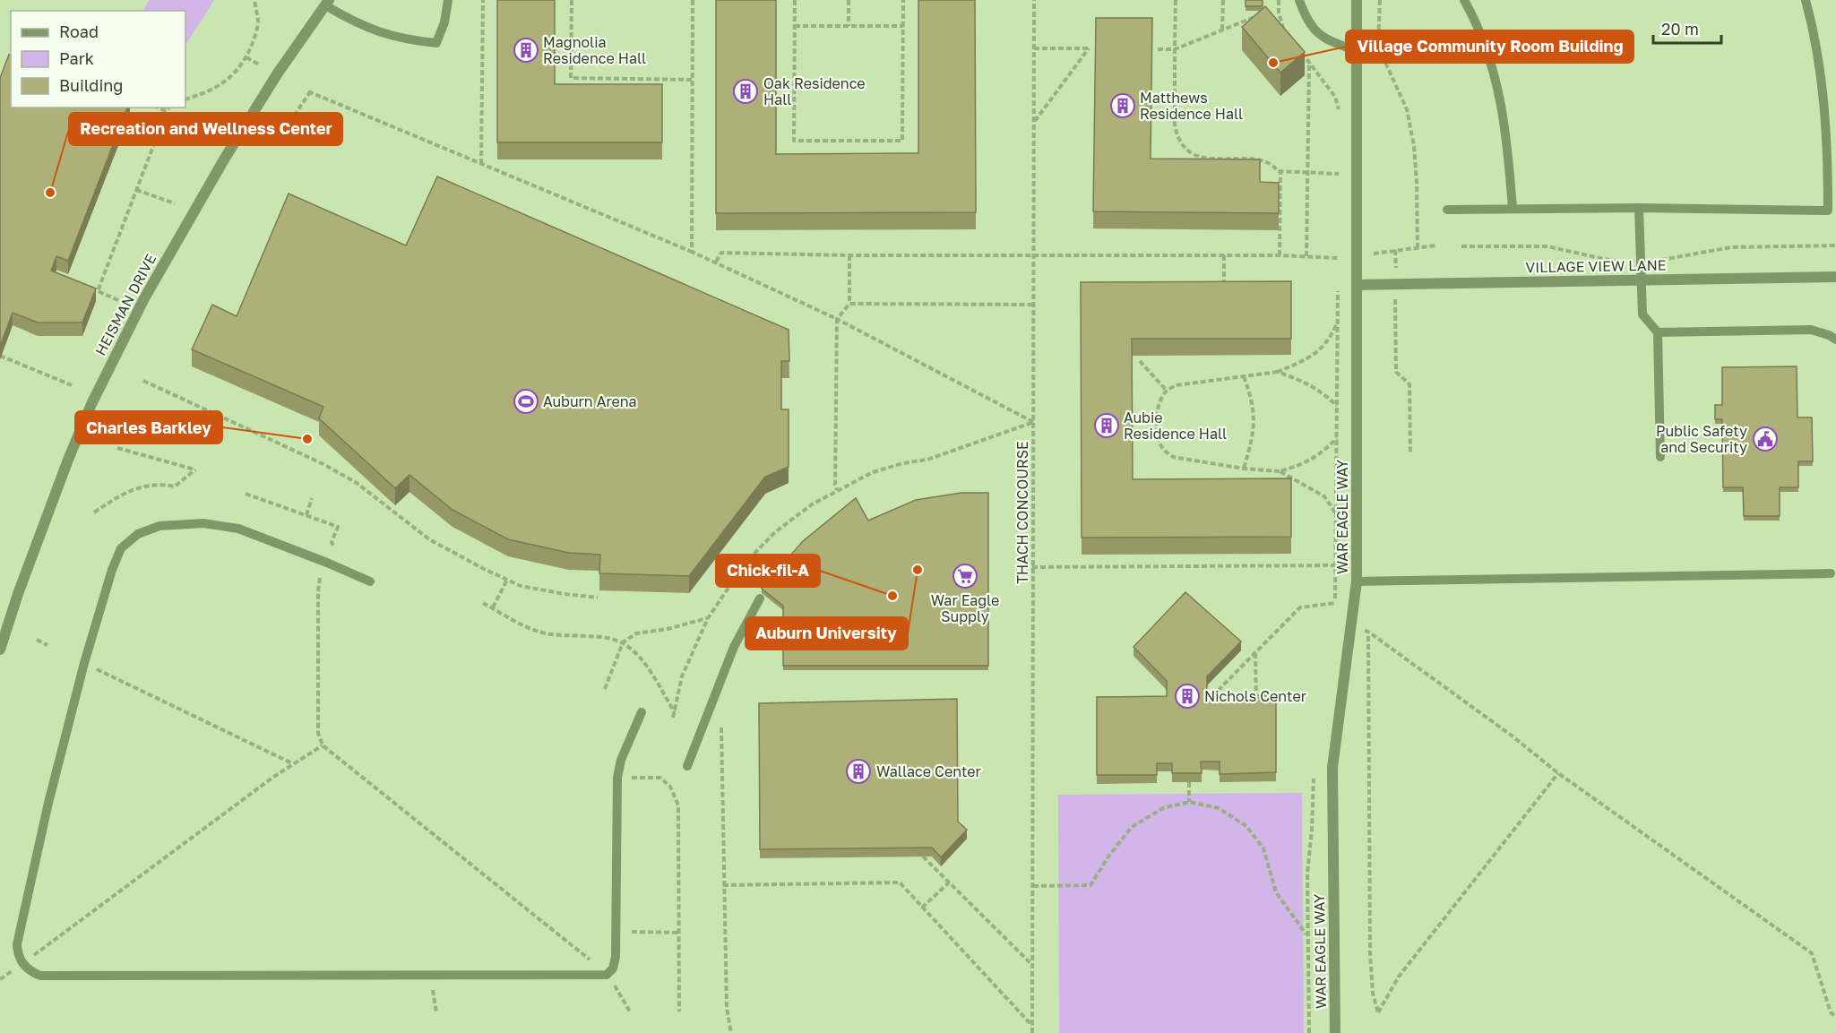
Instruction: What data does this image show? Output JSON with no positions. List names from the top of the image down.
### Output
{
  "streets": {
    "street": ["VILLAGE VIEW LANE", "HEISMAN DRIVE", "WAR EAGLE WAY"],
    "path": ["THACH CONCOURSE"]
  },
  "crossings": [
    ["VILLAGE VIEW LANE", "WAR EAGLE WAY"]
  ],
  "places": {
    "building": [
      "Magnolia Residence Hall",
      "Oak Residence Hall",
      "Matthews Residence Hall",
      "Aubie Residence Hall",
      "Nichols Center",
      "Wallace Center"
    ],
    "other": [
      "Village Community Room Building",
      "Recreation and Wellness Center",
      "Charles Barkley",
      "Auburn University",
      "Chick-fil-A"
    ],
    "sports": ["Auburn Arena"],
    "public building": ["Public Safety and Security"],
    "supermarket": ["War Eagle Supply"]
  },
  "legend": ["Road", "Park", "Building"],
  "scale_bar": "20 m"
}
